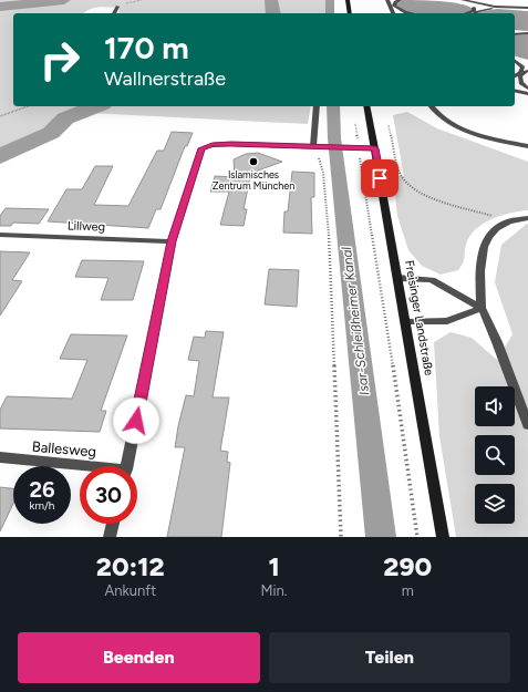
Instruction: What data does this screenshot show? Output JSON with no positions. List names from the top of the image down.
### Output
{
  "streets": {
    "main road": ["Freisinger Landstraße"],
    "street": ["Lillweg", "Ballesweg"]
  },
  "water": ["Isar-Schleißheimer Kanal"],
  "places": ["Islamisches Zentrum München"],
  "page": {
    "turn": ["170 m", "Wallnerstraße"],
    "speed": "26 km/h",
    "limit": "30",
    "eta": [
      "20:12",
      "Ankunft",
      "1",
      "Min.",
      "290",
      "m"
    ],
    "buttons": ["Beenden", "Teilen"]
  }
}
